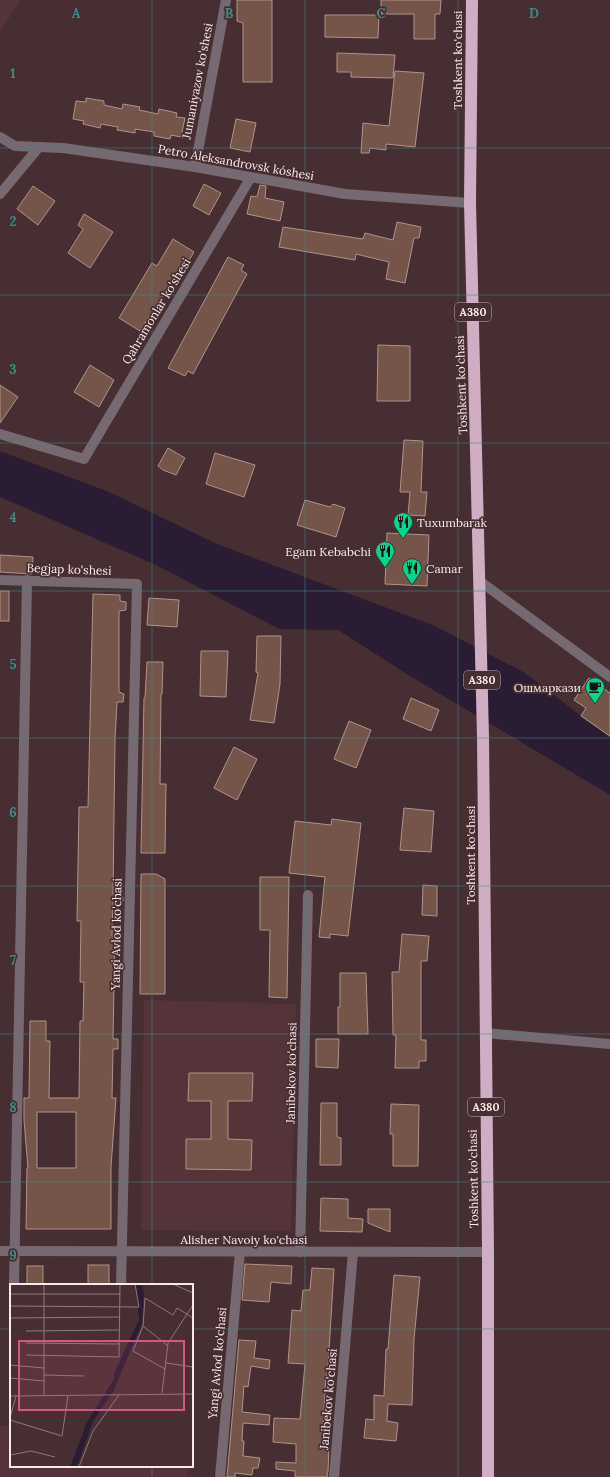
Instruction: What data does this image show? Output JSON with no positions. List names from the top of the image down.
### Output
{
  "streets": {
    "highway": ["Toshkent ko'chasi", "A380"],
    "street": [
      "Jumaniyazov ko'shesi",
      "Petro Aleksandrovsk kóshesi",
      "Qahramonlar ko'shesi",
      "Begjap ko'shesi",
      "Yangi Avlod ko'chasi",
      "Janibekov ko'chasi",
      "Alisher Navoiy ko'chasi"
    ]
  },
  "crossings": [
    ["Toshkent ko'chasi", "Petro Aleksandrovsk kóshesi"],
    ["Toshkent ko'chasi", "Alisher Navoiy ko'chasi"],
    ["Jumaniyazov ko'shesi", "Petro Aleksandrovsk kóshesi"],
    ["Petro Aleksandrovsk kóshesi", "Qahramonlar ko'shesi"],
    ["Begjap ko'shesi", "Yangi Avlod ko'chasi"],
    ["Yangi Avlod ko'chasi", "Alisher Navoiy ko'chasi"],
    ["Janibekov ko'chasi", "Alisher Navoiy ko'chasi"]
  ],
  "places": {
    "restaurant": ["Tuxumbarak", "Egam Kebabchi", "Camar"],
    "cafe": ["Ошмаркази"]
  },
  "grid": {
    "columns": [
      "A",
      "B",
      "C",
      "D"
    ],
    "rows": [
      "1",
      "2",
      "3",
      "4",
      "5",
      "6",
      "7",
      "8",
      "9"
    ]
  }
}
